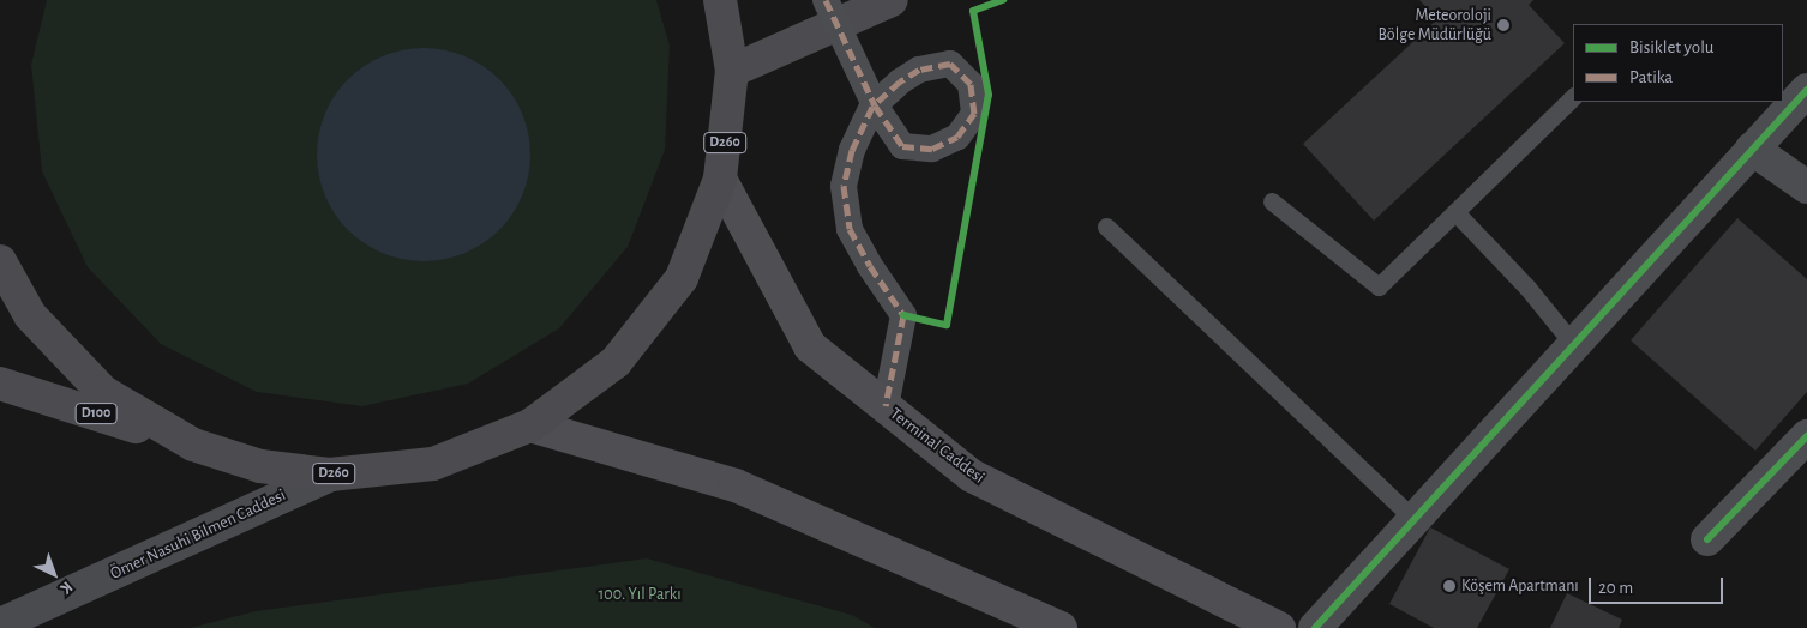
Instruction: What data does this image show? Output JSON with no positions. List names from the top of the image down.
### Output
{
  "streets": {
    "highway": ["D260", "D100"],
    "main road": ["Terminal Caddesi", "Ömer Nasuhi Bilmen Caddesi"]
  },
  "crossings": [
    ["D260", "D100"],
    ["D260", "Terminal Caddesi"],
    ["D260", "Ömer Nasuhi Bilmen Caddesi"]
  ],
  "parks": ["100. Yıl Parkı"],
  "places": ["Meteoroloji Bölge Müdürlüğü", "Köşem Apartmanı"],
  "legend": ["Bisiklet yolu", "Patika"],
  "scale_bar": "20 m",
  "north": "bottom right"
}
